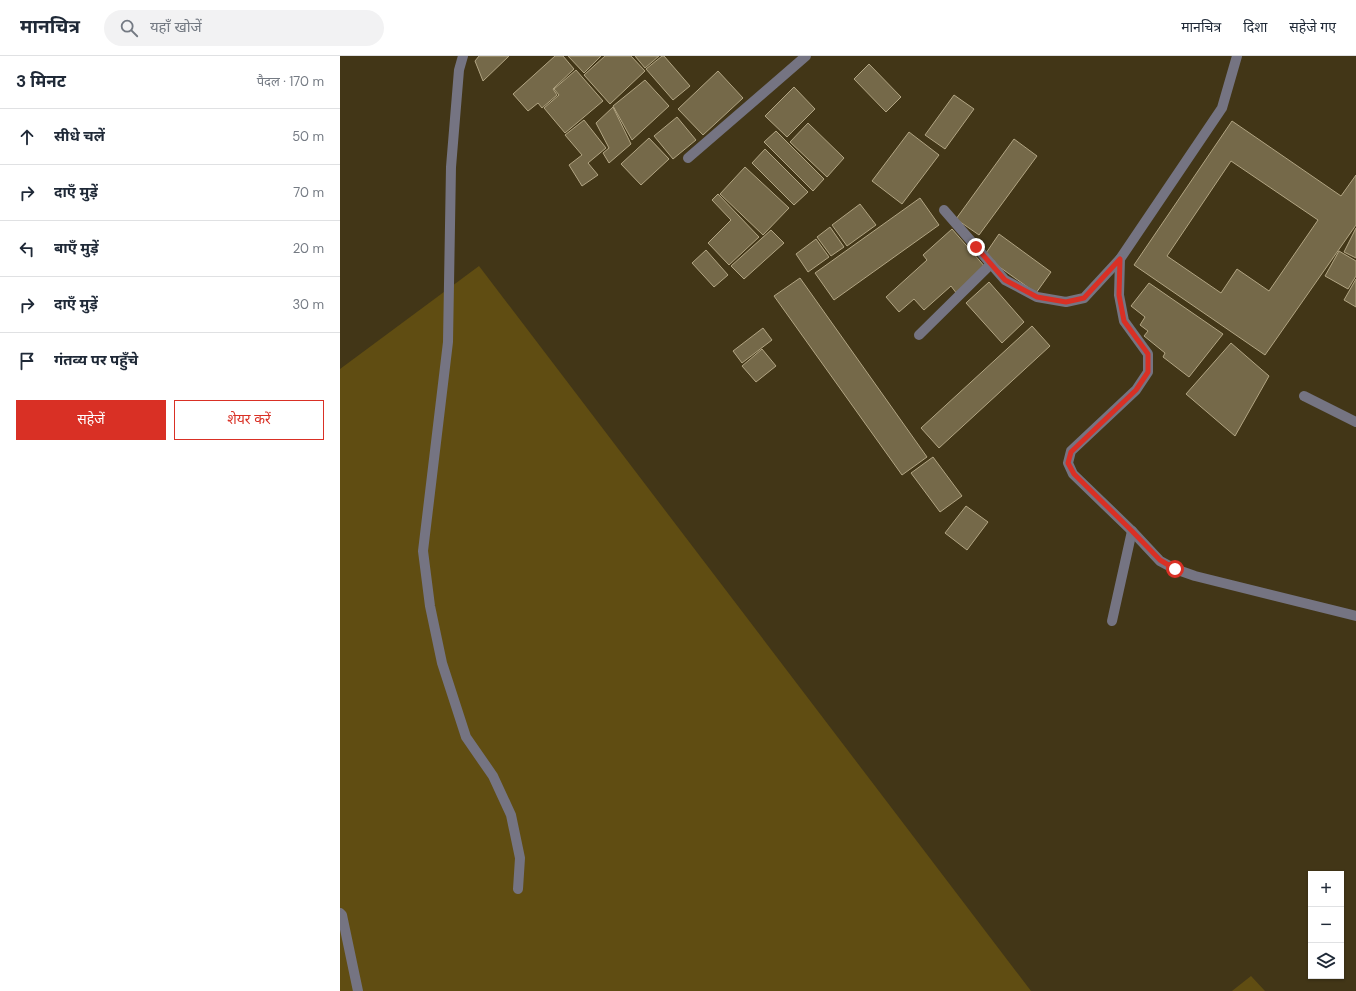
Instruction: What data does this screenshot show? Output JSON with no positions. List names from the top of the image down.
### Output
{
  "page": {
    "header": "मानचित्र",
    "search": "यहाँ खोजें",
    "nav": ["मानचित्र", "दिशा", "सहेजे गए"],
    "heading": ["3 मिनट", "पैदल · 170 m"],
    "list": [
      ["सीधे चलें", "50 m"],
      ["दाएँ मुड़ें", "70 m"],
      ["बाएँ मुड़ें", "20 m"],
      ["दाएँ मुड़ें", "30 m"],
      "गंतव्य पर पहुँचे"
    ],
    "buttons": ["सहेजें", "शेयर करें"],
    "map_buttons": ["+", "−"]
  }
}
